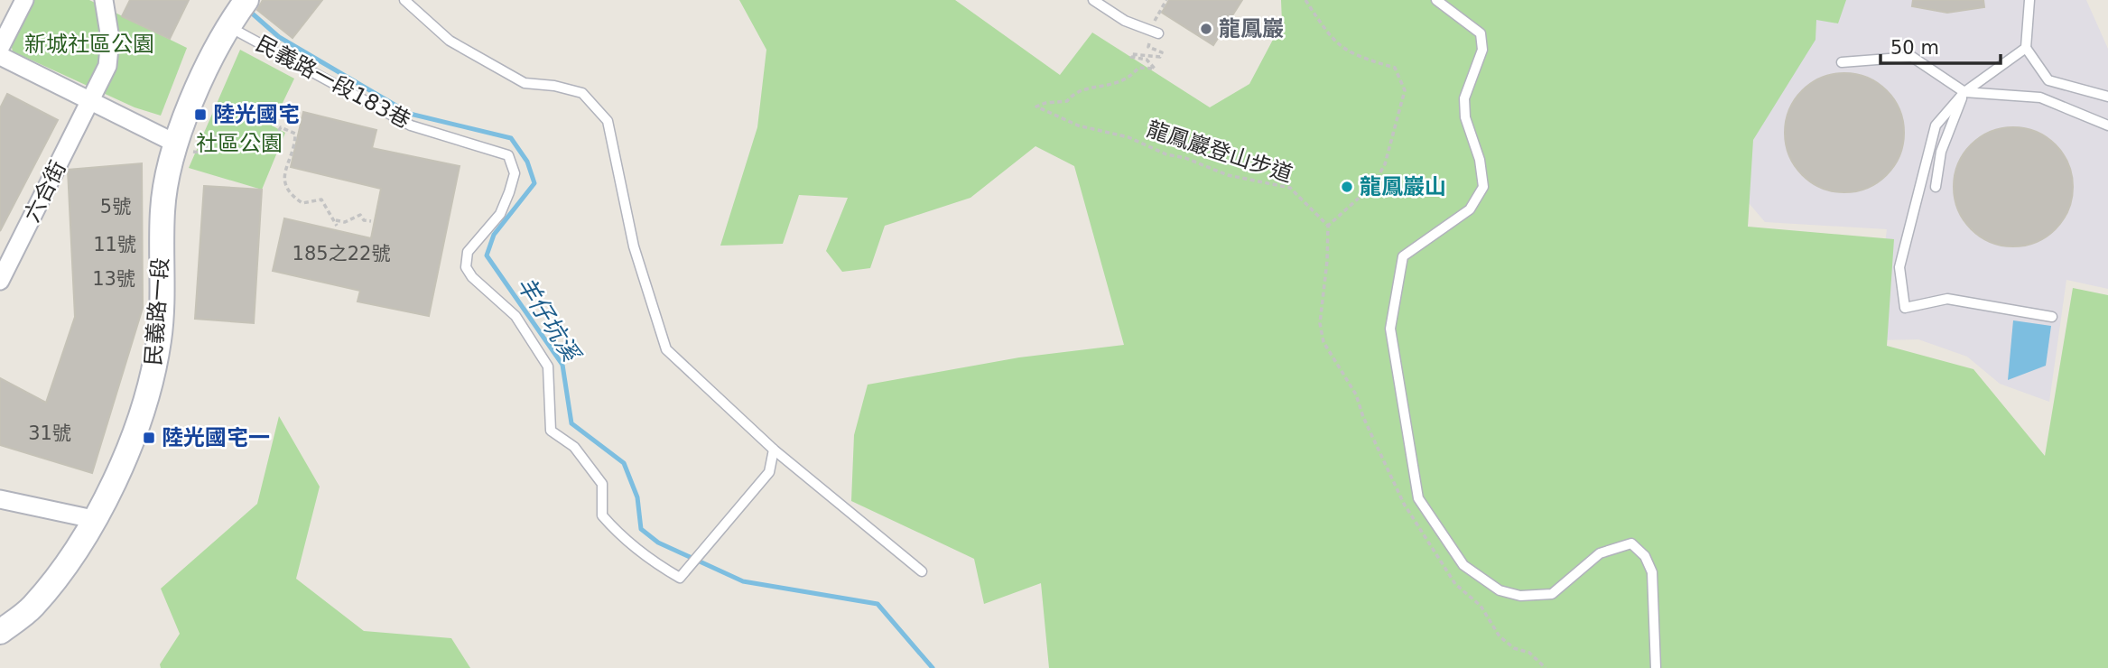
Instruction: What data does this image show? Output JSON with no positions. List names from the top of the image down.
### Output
{
  "streets": {
    "main road": ["民義路一段"],
    "street": ["六合街"],
    "lane": ["民義路一段183巷"],
    "path": ["龍鳳巖登山步道"]
  },
  "crossings": [
    ["民義路一段183巷", "民義路一段"]
  ],
  "water": ["羊仔坑溪"],
  "parks": ["新城社區公園", "社區公園"],
  "places": {
    "other": ["龍鳳巖", "龍鳳巖山"],
    "transit": ["陸光國宅", "陸光國宅一"]
  },
  "house_numbers": [
    "5號",
    "11號",
    "185之22號",
    "13號",
    "31號"
  ],
  "scale_bar": "50 m"
}
